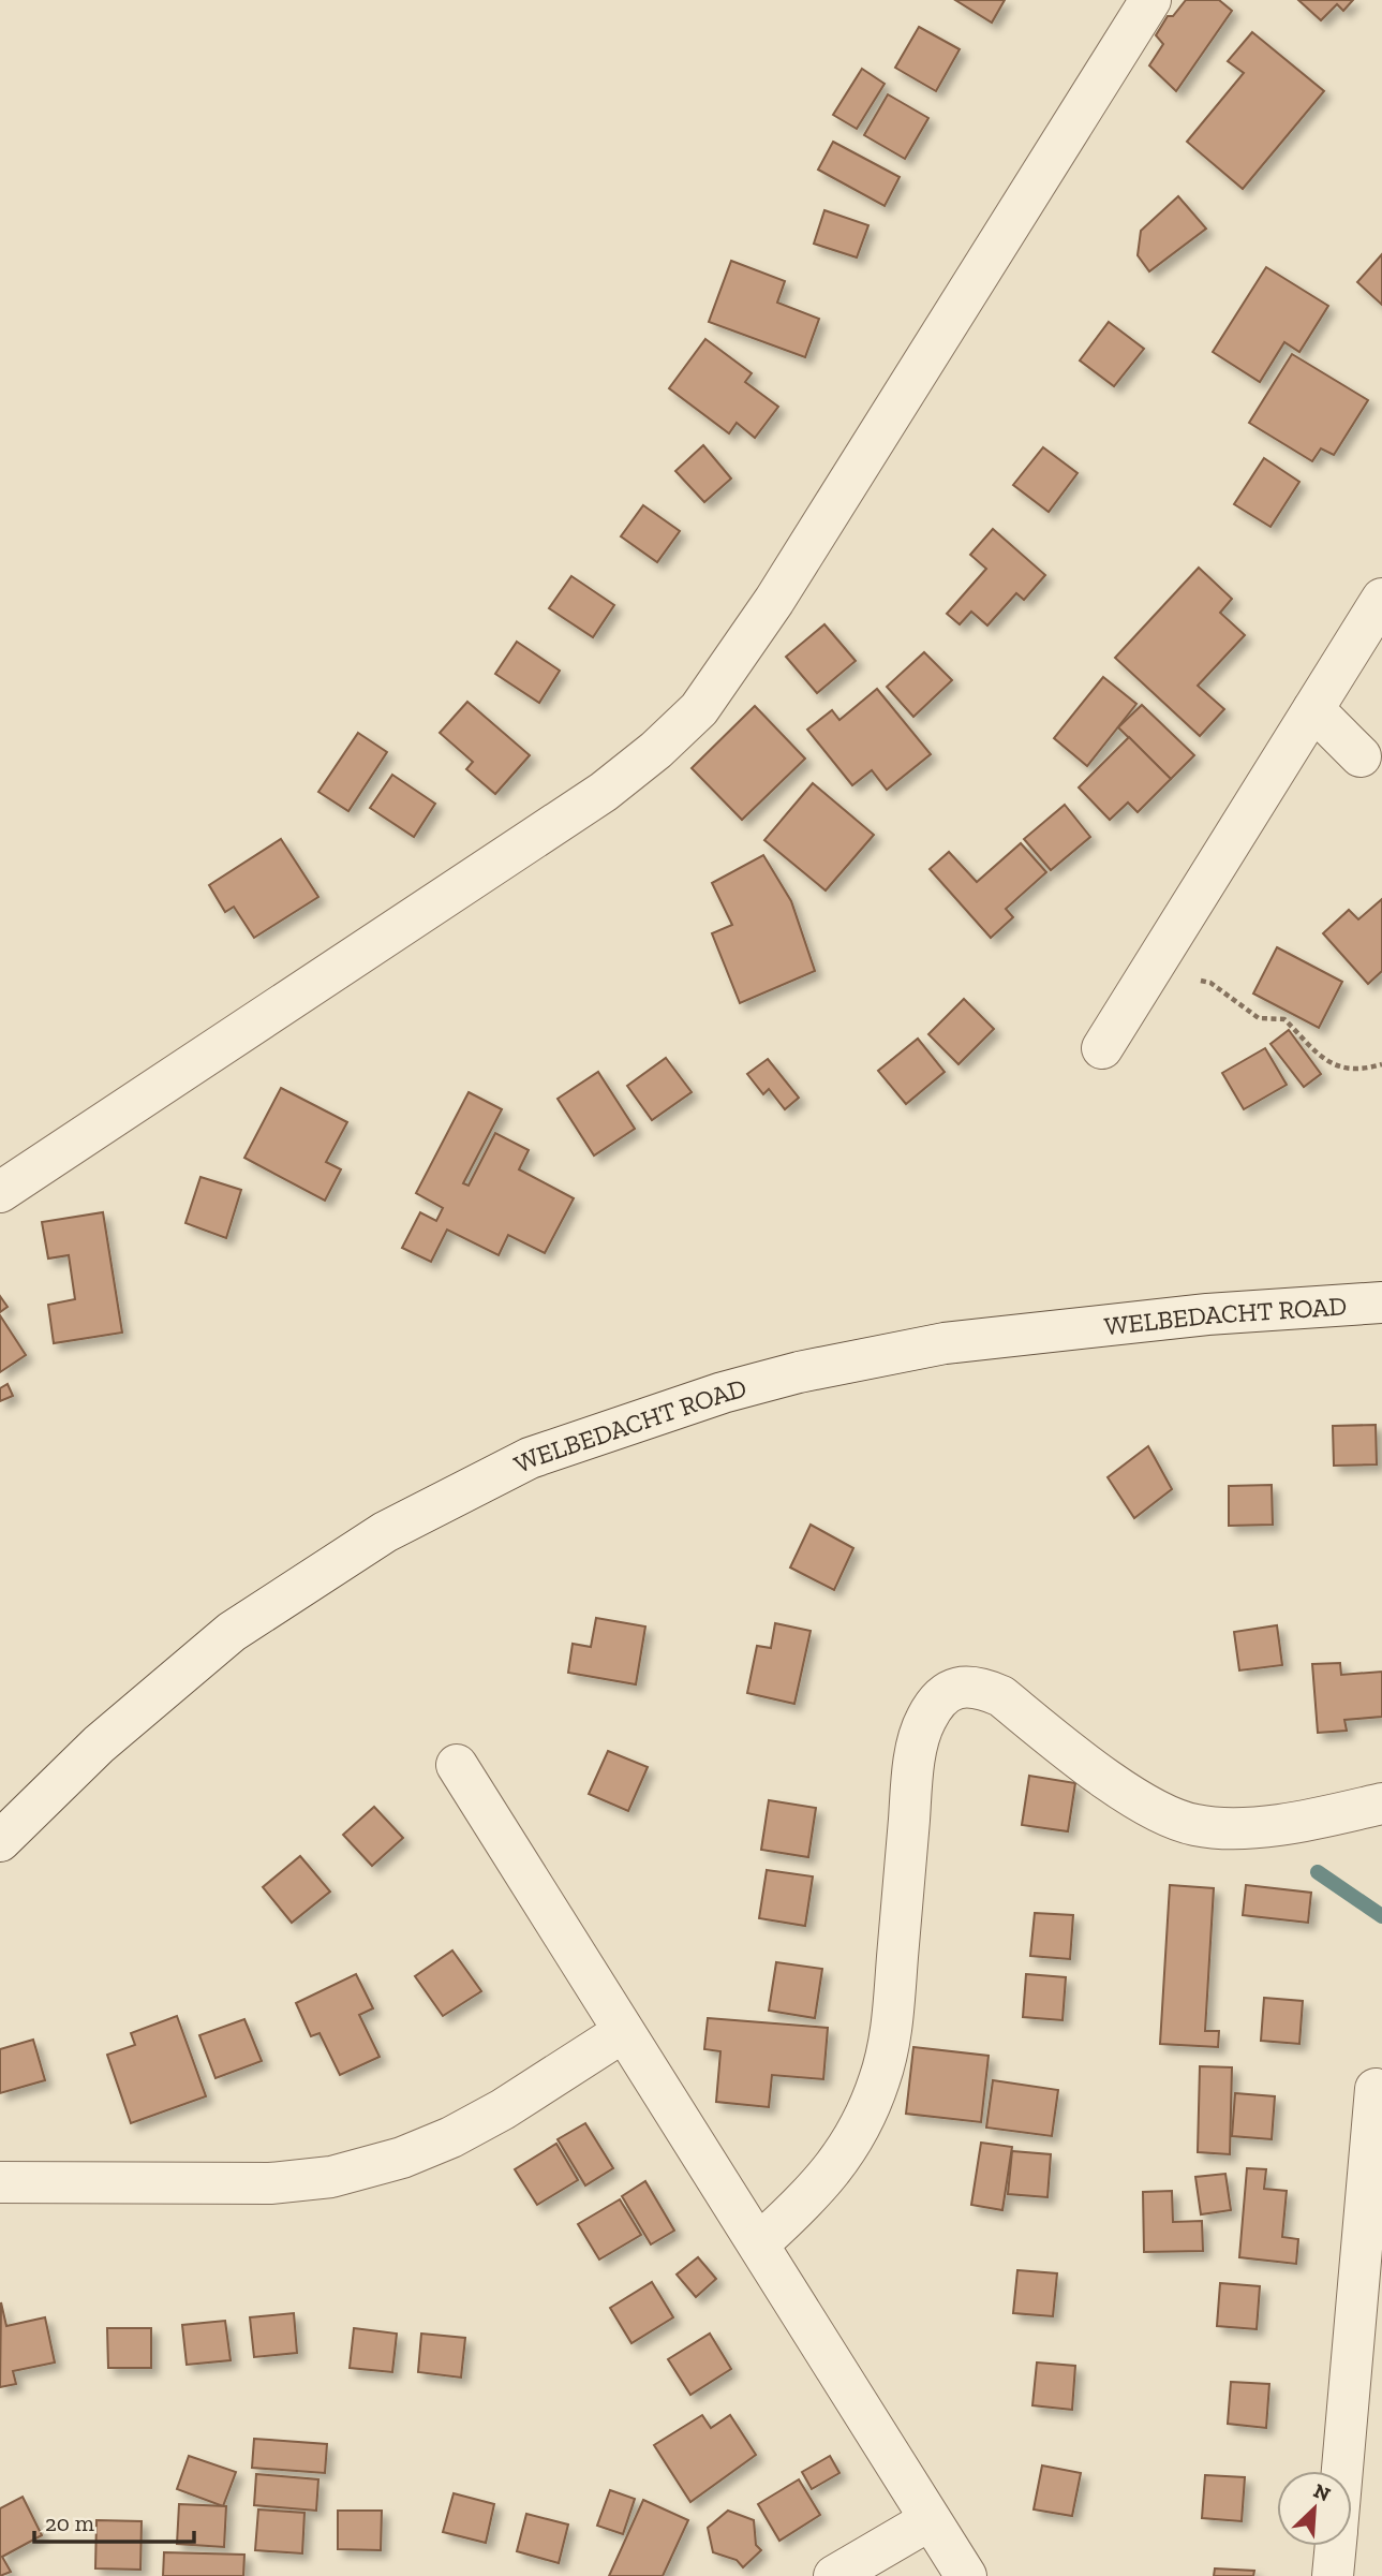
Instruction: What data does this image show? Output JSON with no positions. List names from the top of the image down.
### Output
{
  "streets": {
    "street": ["WELBEDACHT ROAD"]
  },
  "scale_bar": "20 m",
  "north": "top right"
}
